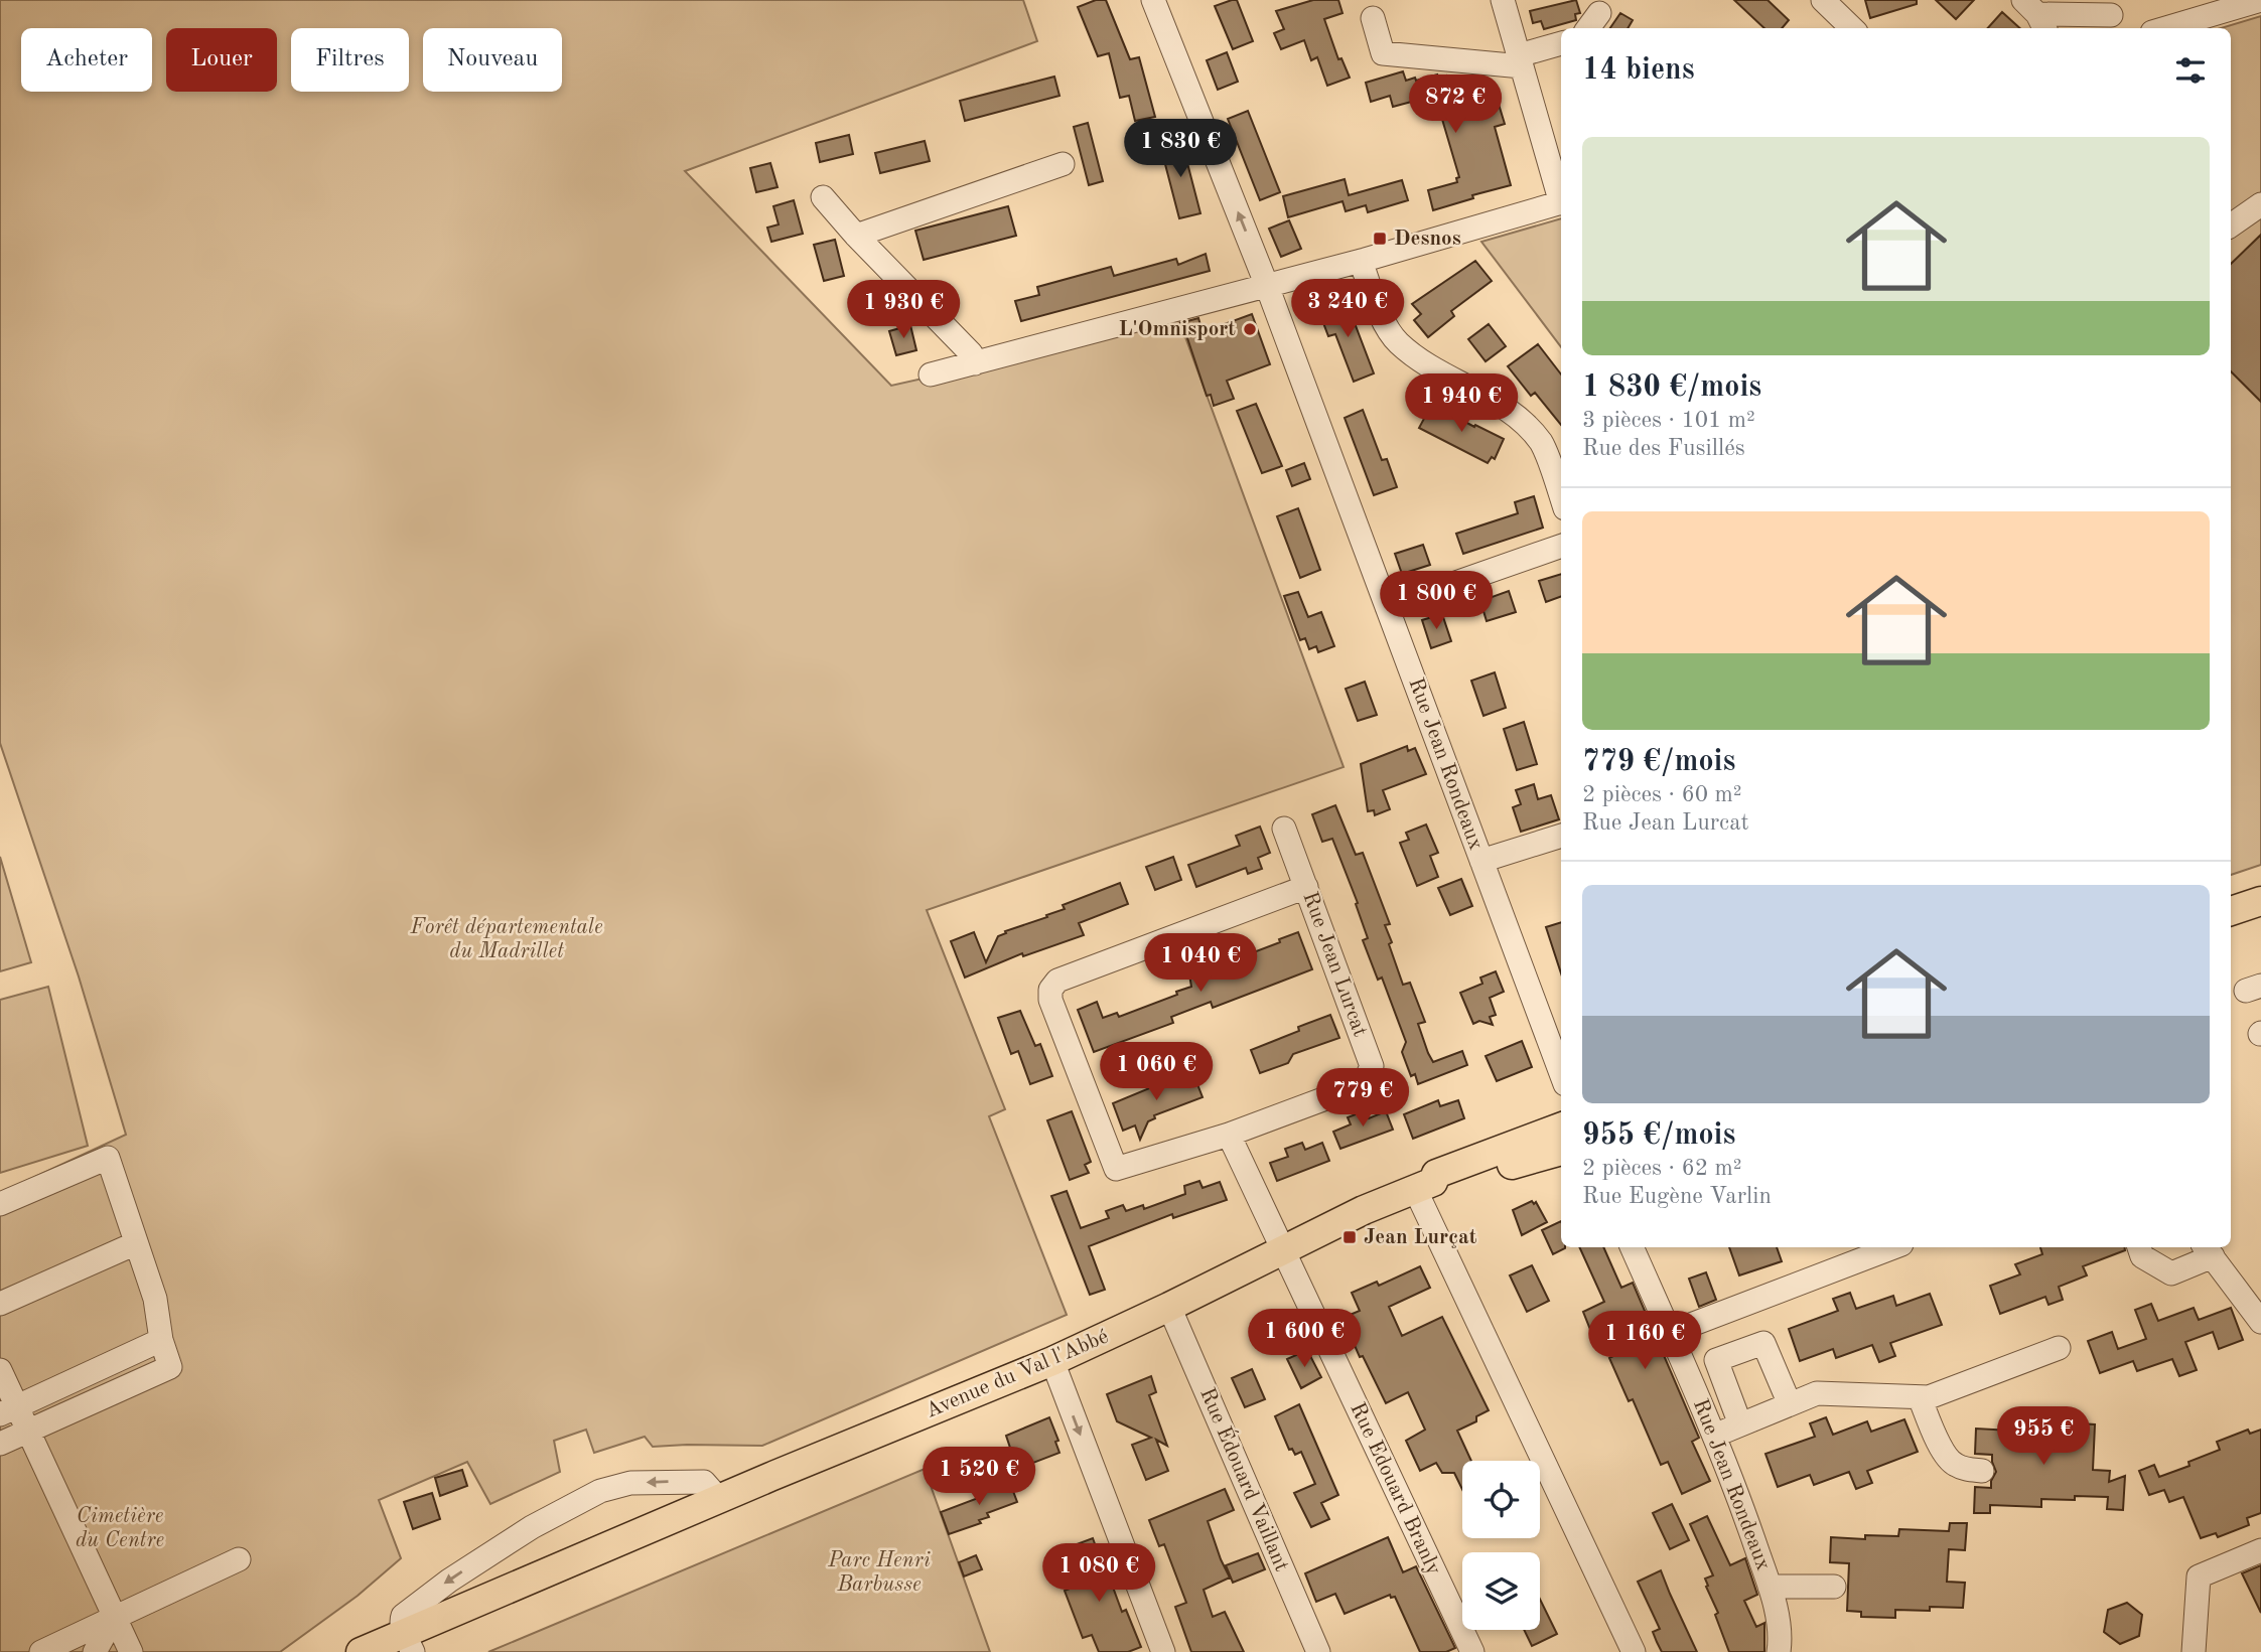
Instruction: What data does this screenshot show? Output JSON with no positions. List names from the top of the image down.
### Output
{
  "streets": {
    "main road": ["Avenue du Val l'Abbé"],
    "street": [
      "Rue Jean Rondeaux",
      "Rue Jean Lurcat",
      "Rue Édouard Vaillant",
      "Rue Edouard Branly"
    ]
  },
  "crossings": [
    ["Avenue du Val l'Abbé", "Rue Édouard Vaillant"],
    ["Avenue du Val l'Abbé", "Rue Edouard Branly"]
  ],
  "parks": ["Forêt départementale du Madrillet", "Cimetière du Centre", "Parc Henri Barbusse"],
  "places": {
    "transit": ["Desnos", "Jean Lurçat"],
    "other": ["L'Omnisport"]
  },
  "page": {
    "chip": [
      "Acheter",
      "Louer",
      "Filtres",
      "Nouveau"
    ],
    "heading": "14 biens",
    "price": [
      "872 €",
      "1 830 €",
      "3 240 €",
      "1 930 €",
      "1 940 €",
      "1 800 €",
      "1 040 €",
      "1 060 €",
      "779 €",
      "1 600 €",
      "1 160 €",
      "955 €",
      "1 520 €",
      "1 080 €"
    ],
    "list": [
      {
        "name": "1 830 €/mois",
        "note": "3 pièces · 101 m² · Rue des Fusillés"
      },
      {
        "name": "779 €/mois",
        "note": "2 pièces · 60 m² · Rue Jean Lurcat"
      },
      {
        "name": "955 €/mois",
        "note": "2 pièces · 62 m² · Rue Eugène Varlin"
      }
    ]
  }
}
